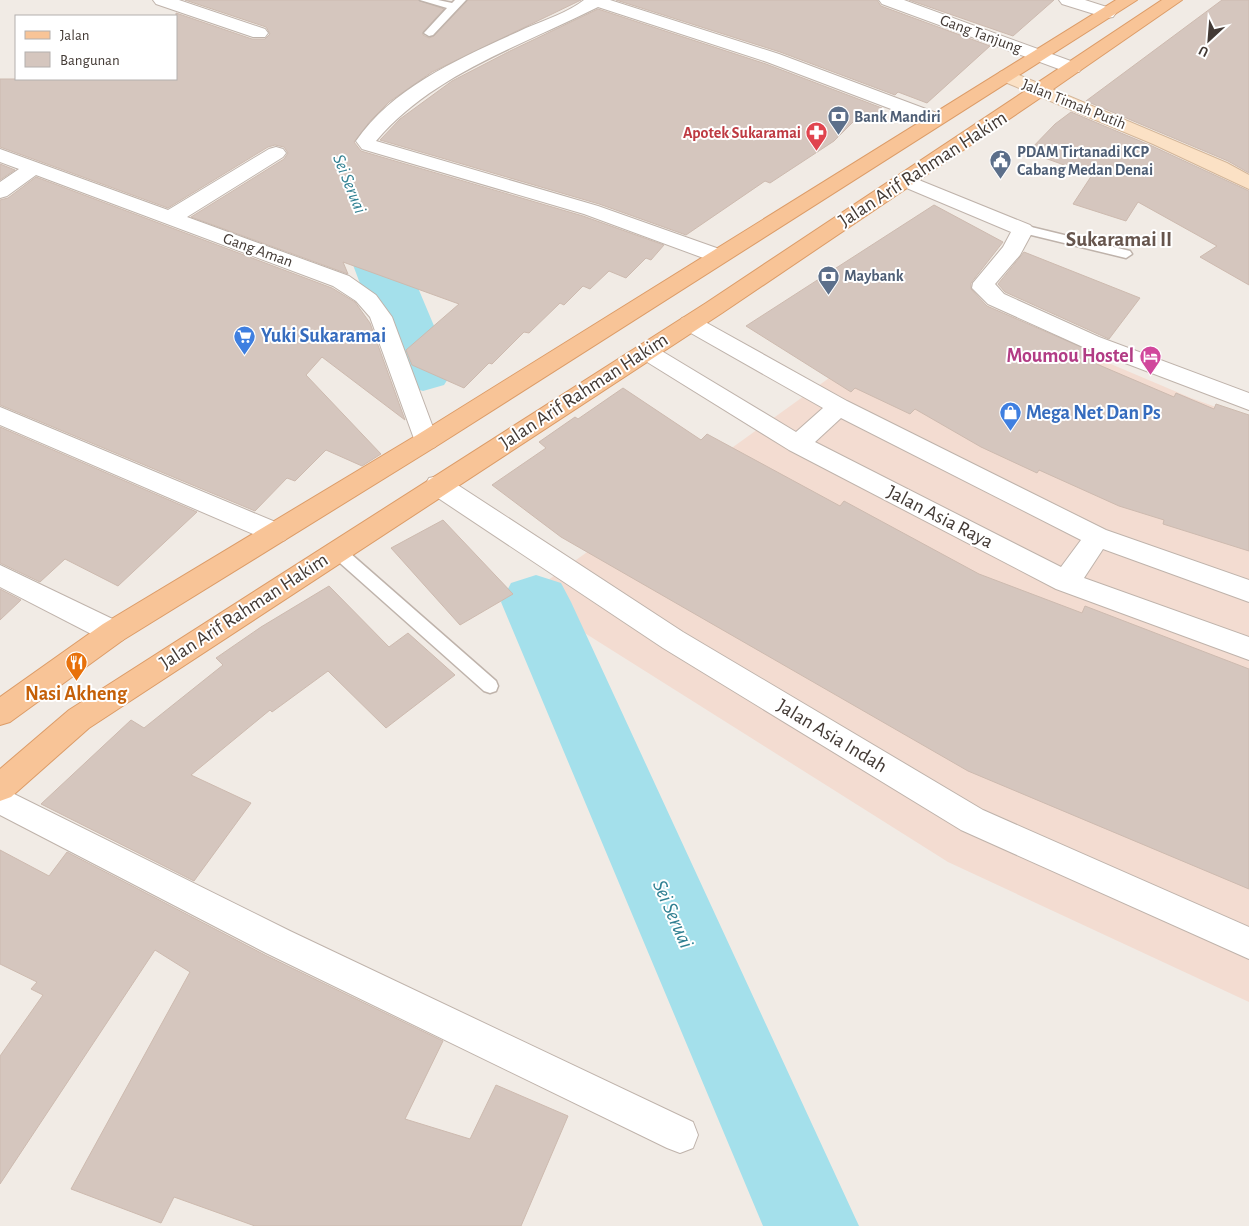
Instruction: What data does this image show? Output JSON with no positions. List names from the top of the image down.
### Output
{
  "streets": {
    "main road": ["Jalan Timah Putih", "Jalan Arif Rahman Hakim"],
    "street": [
      "Gang Tanjung",
      "Gang Aman",
      "Jalan Asia Raya",
      "Jalan Asia Indah"
    ]
  },
  "crossings": [
    ["Gang Tanjung", "Jalan Arif Rahman Hakim"],
    ["Jalan Timah Putih", "Jalan Arif Rahman Hakim"],
    ["Jalan Arif Rahman Hakim", "Gang Aman"],
    ["Jalan Arif Rahman Hakim", "Jalan Asia Raya"],
    ["Jalan Arif Rahman Hakim", "Jalan Asia Indah"]
  ],
  "districts": ["Sukaramai II"],
  "water": ["Sei Seruai"],
  "places": {
    "bank": ["Bank Mandiri", "Maybank"],
    "pharmacy": ["Apotek Sukaramai"],
    "public building": ["PDAM Tirtanadi KCP Cabang Medan Denai"],
    "supermarket": ["Yuki Sukaramai"],
    "hotel": ["Moumou Hostel"],
    "shop": ["Mega Net Dan Ps"],
    "restaurant": ["Nasi Akheng"]
  },
  "legend": ["Jalan", "Bangunan"],
  "north": "bottom left"
}
